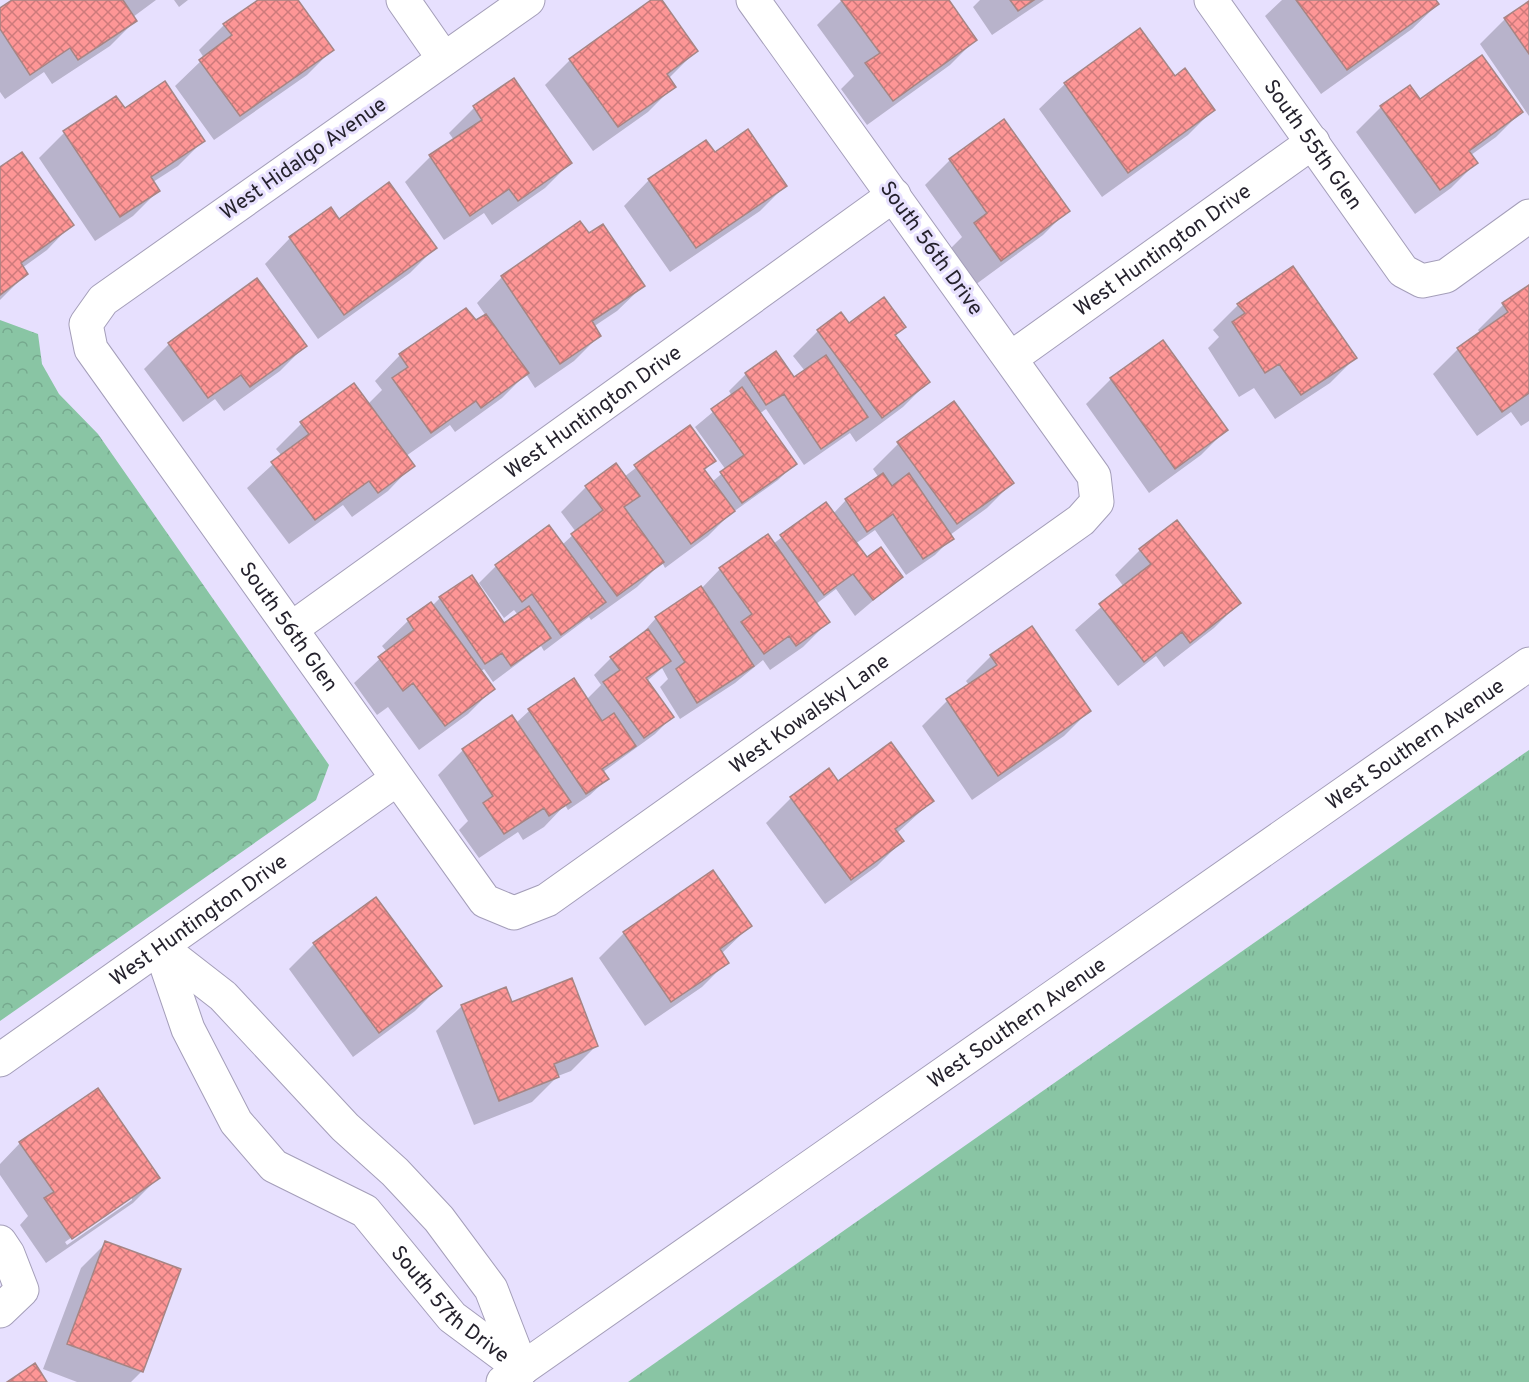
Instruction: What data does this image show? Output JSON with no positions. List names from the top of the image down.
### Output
{
  "streets": {
    "street": [
      "South 55th Glen",
      "West Hidalgo Avenue",
      "South 56th Drive",
      "West Huntington Drive",
      "South 56th Glen",
      "West Kowalsky Lane",
      "West Southern Avenue",
      "South 57th Drive"
    ]
  },
  "crossings": [
    ["South 55th Glen", "West Huntington Drive"],
    ["West Hidalgo Avenue", "South 56th Glen"],
    ["South 56th Drive", "West Huntington Drive"],
    ["South 56th Drive", "West Kowalsky Lane"],
    ["West Huntington Drive", "South 56th Glen"],
    ["West Huntington Drive", "South 57th Drive"],
    ["South 56th Glen", "West Kowalsky Lane"],
    ["West Southern Avenue", "South 57th Drive"]
  ]
}
